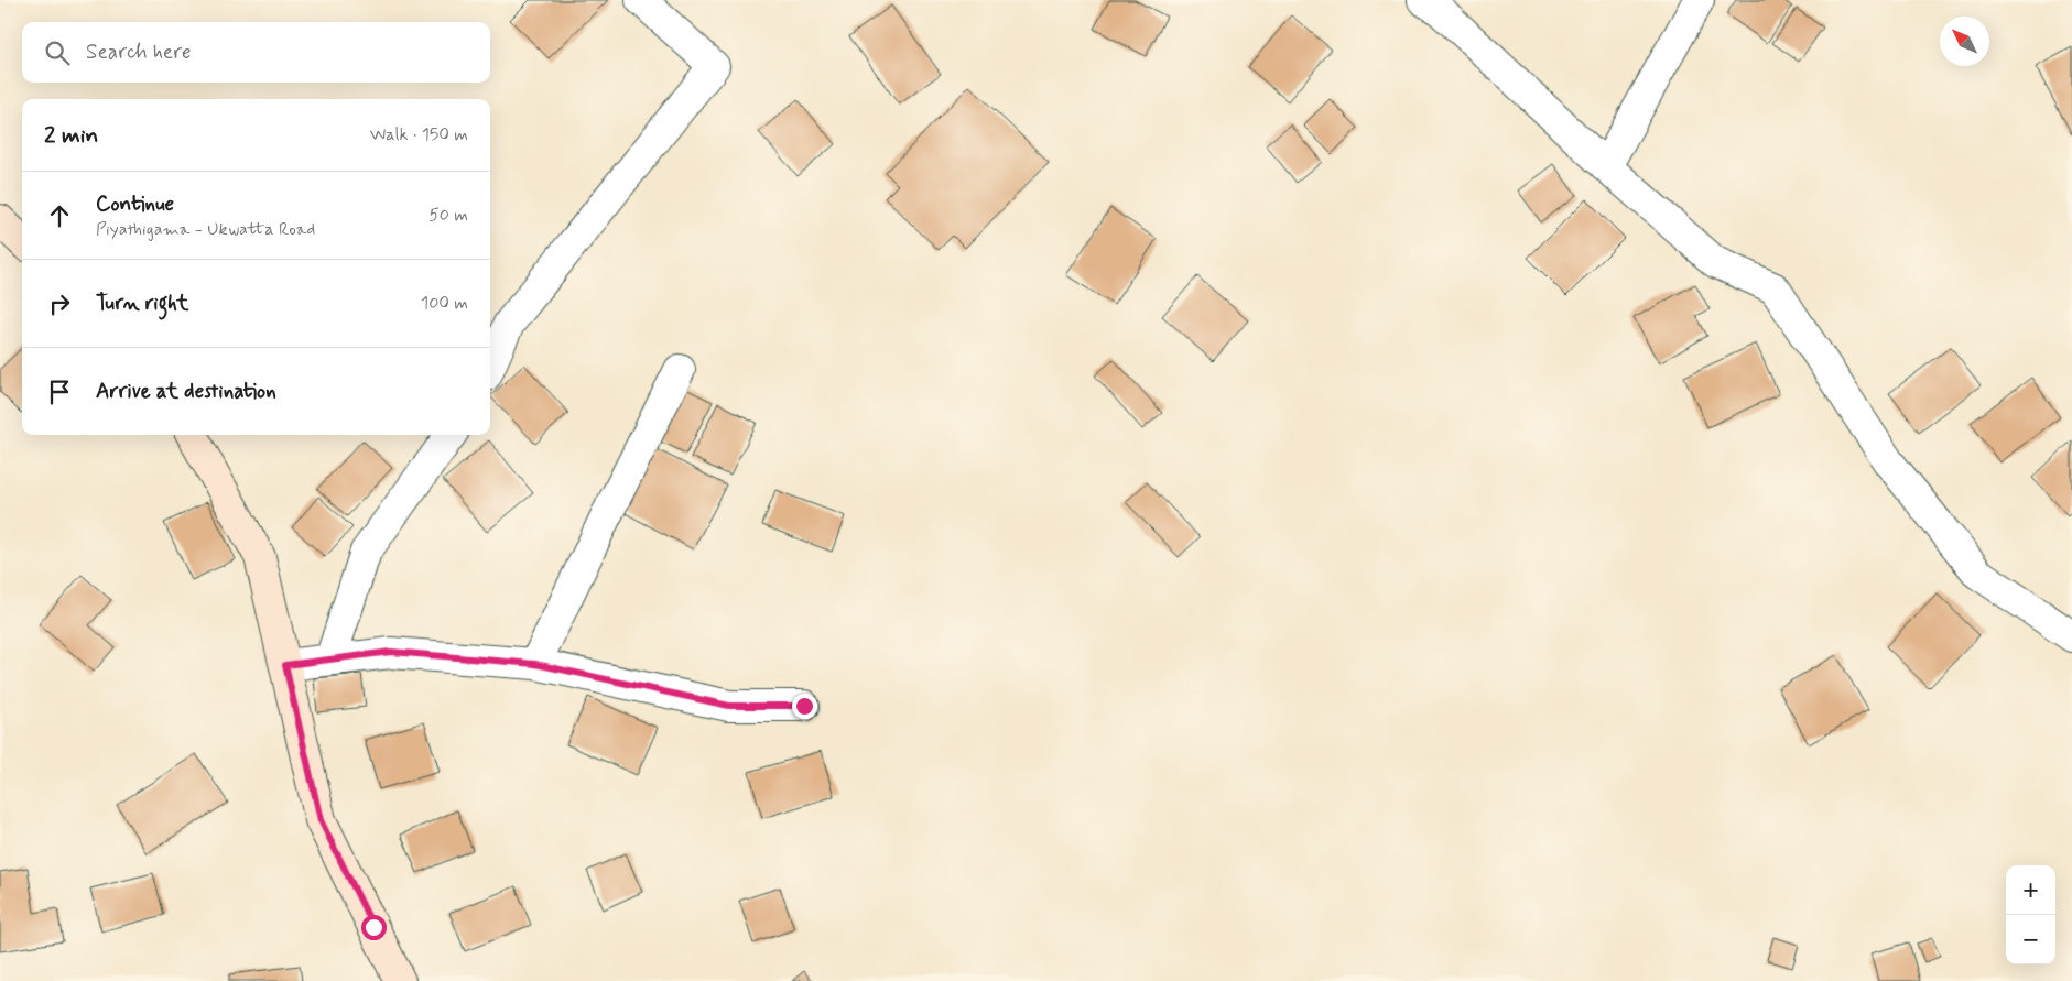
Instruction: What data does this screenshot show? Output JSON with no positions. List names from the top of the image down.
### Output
{
  "north": "top left",
  "page": {
    "search": "Search here",
    "heading": ["2 min", "Walk · 150 m"],
    "list": [
      ["Continue", "Piyathigama - Ukwatta Road", "50 m"],
      ["Turn right", "100 m"],
      "Arrive at destination"
    ],
    "map_buttons": ["+", "−"]
  }
}
